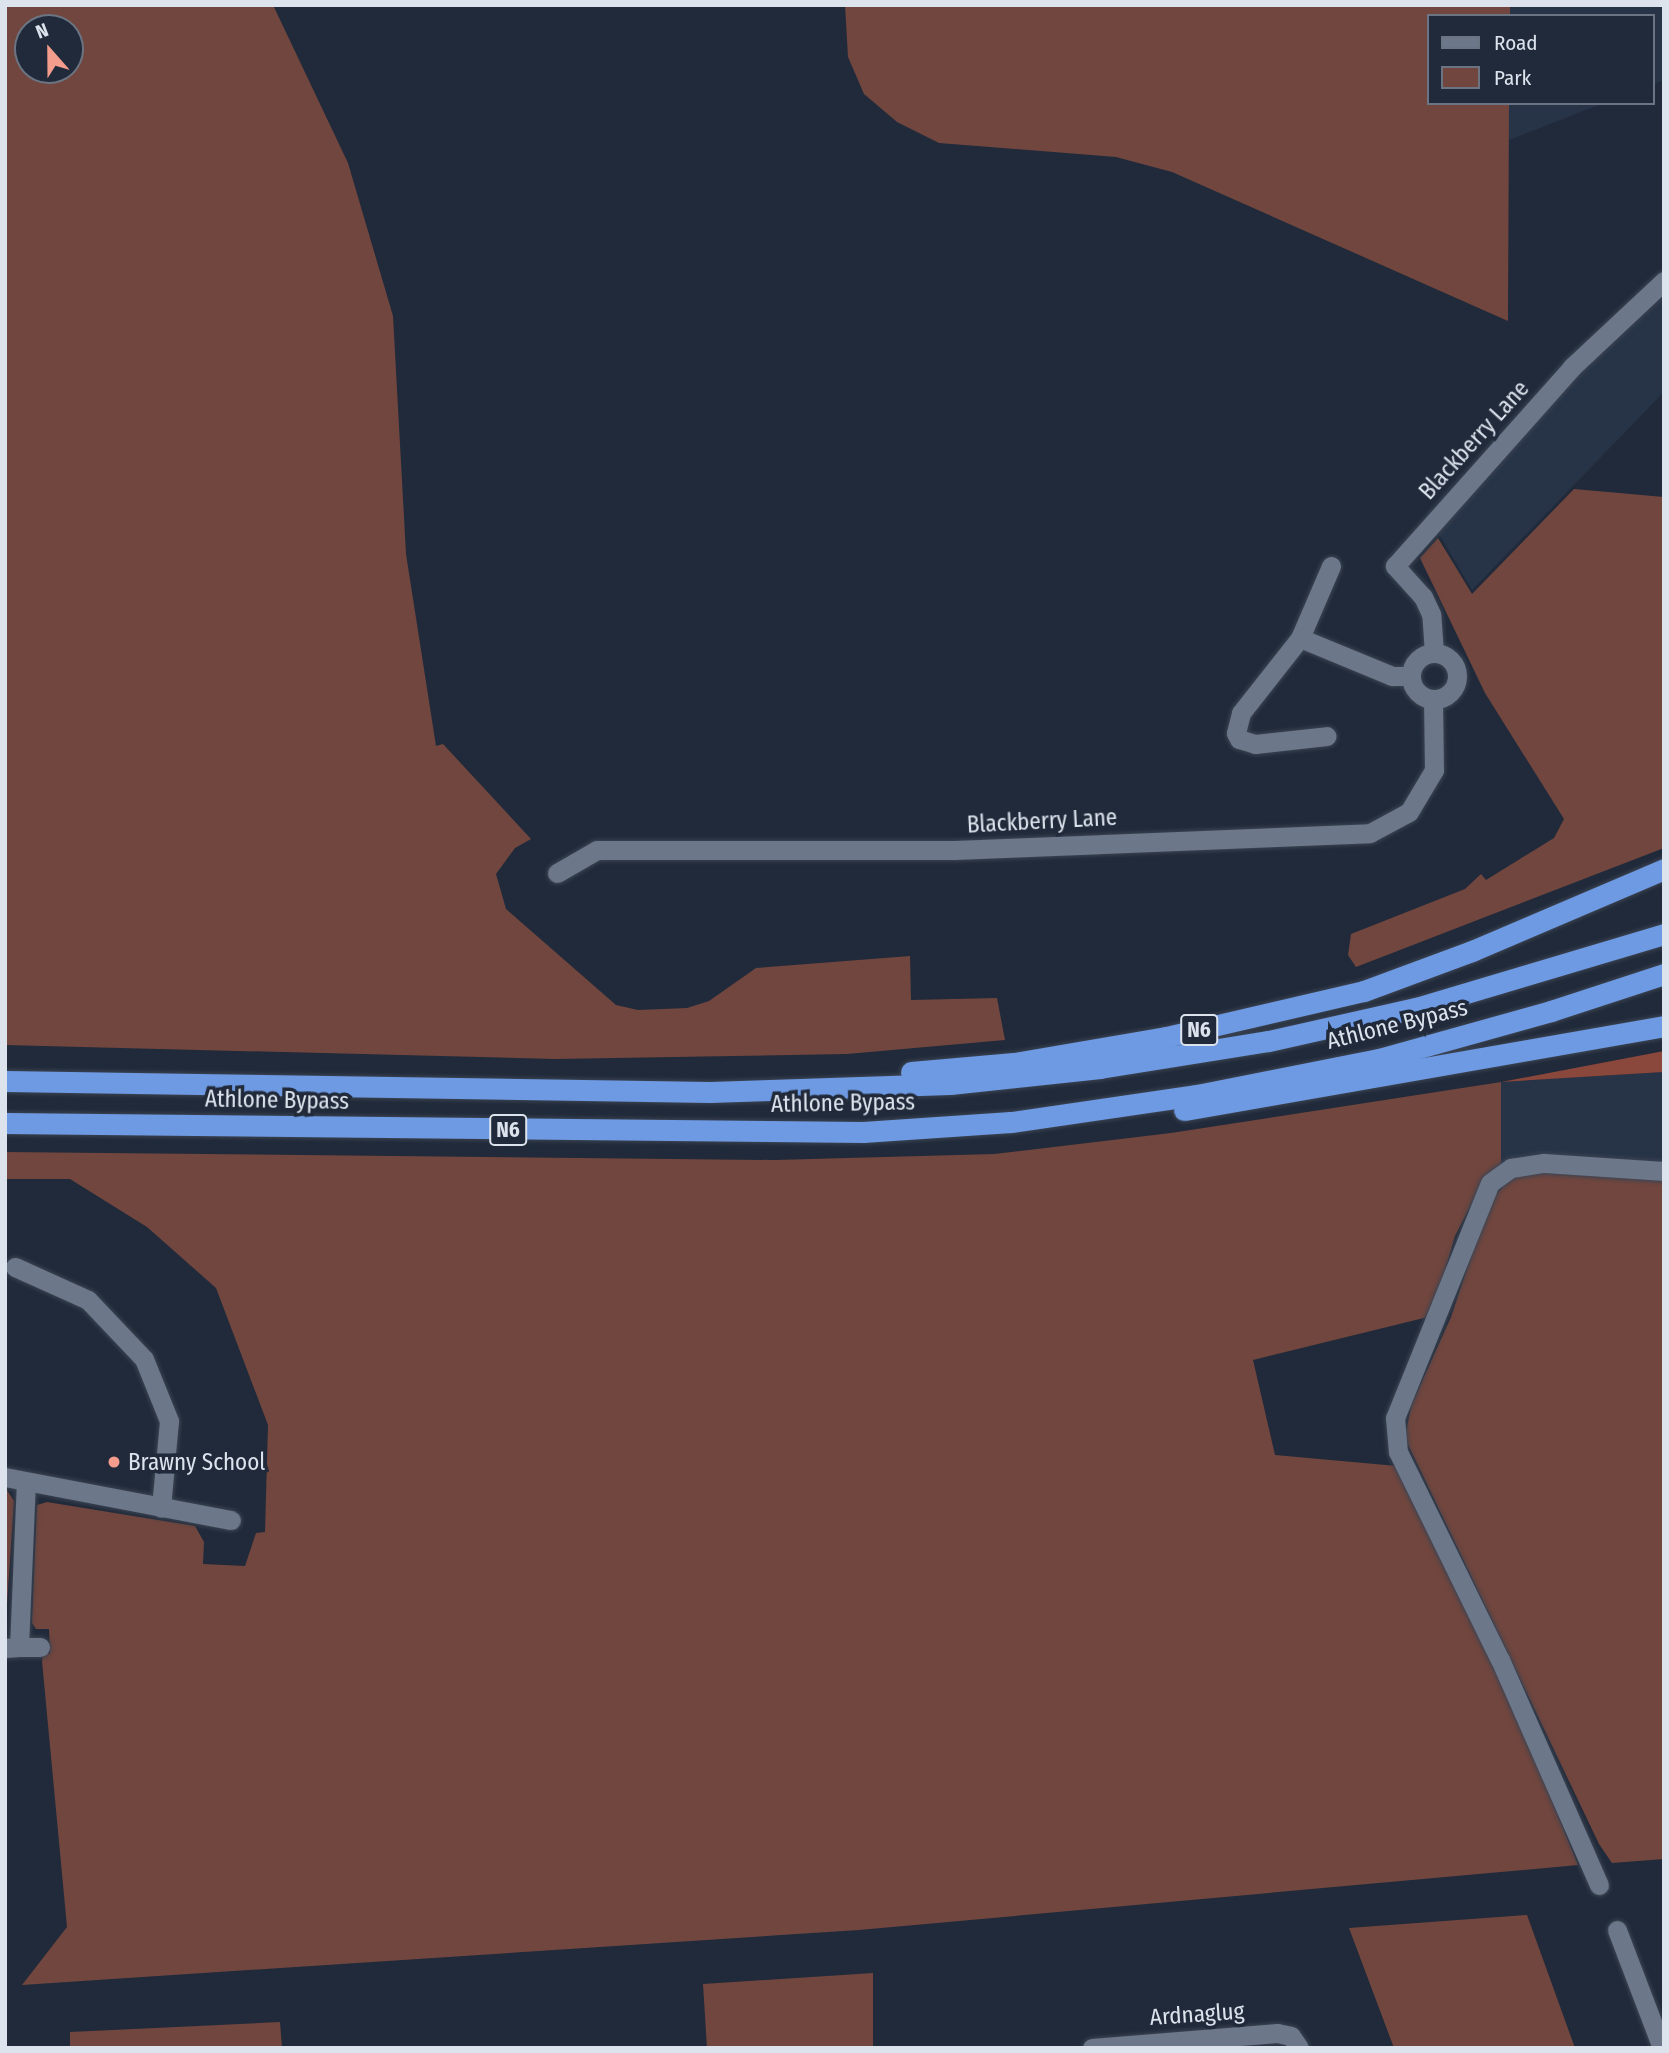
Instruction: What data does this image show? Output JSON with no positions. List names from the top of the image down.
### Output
{
  "streets": {
    "highway": ["Athlone Bypass", "N6"],
    "street": ["Blackberry Lane", "Ardnaglug"]
  },
  "crossings": [
    ["Athlone Bypass", "N6"]
  ],
  "places": ["Brawny School"],
  "legend": ["Road", "Park"],
  "north": "top"
}
